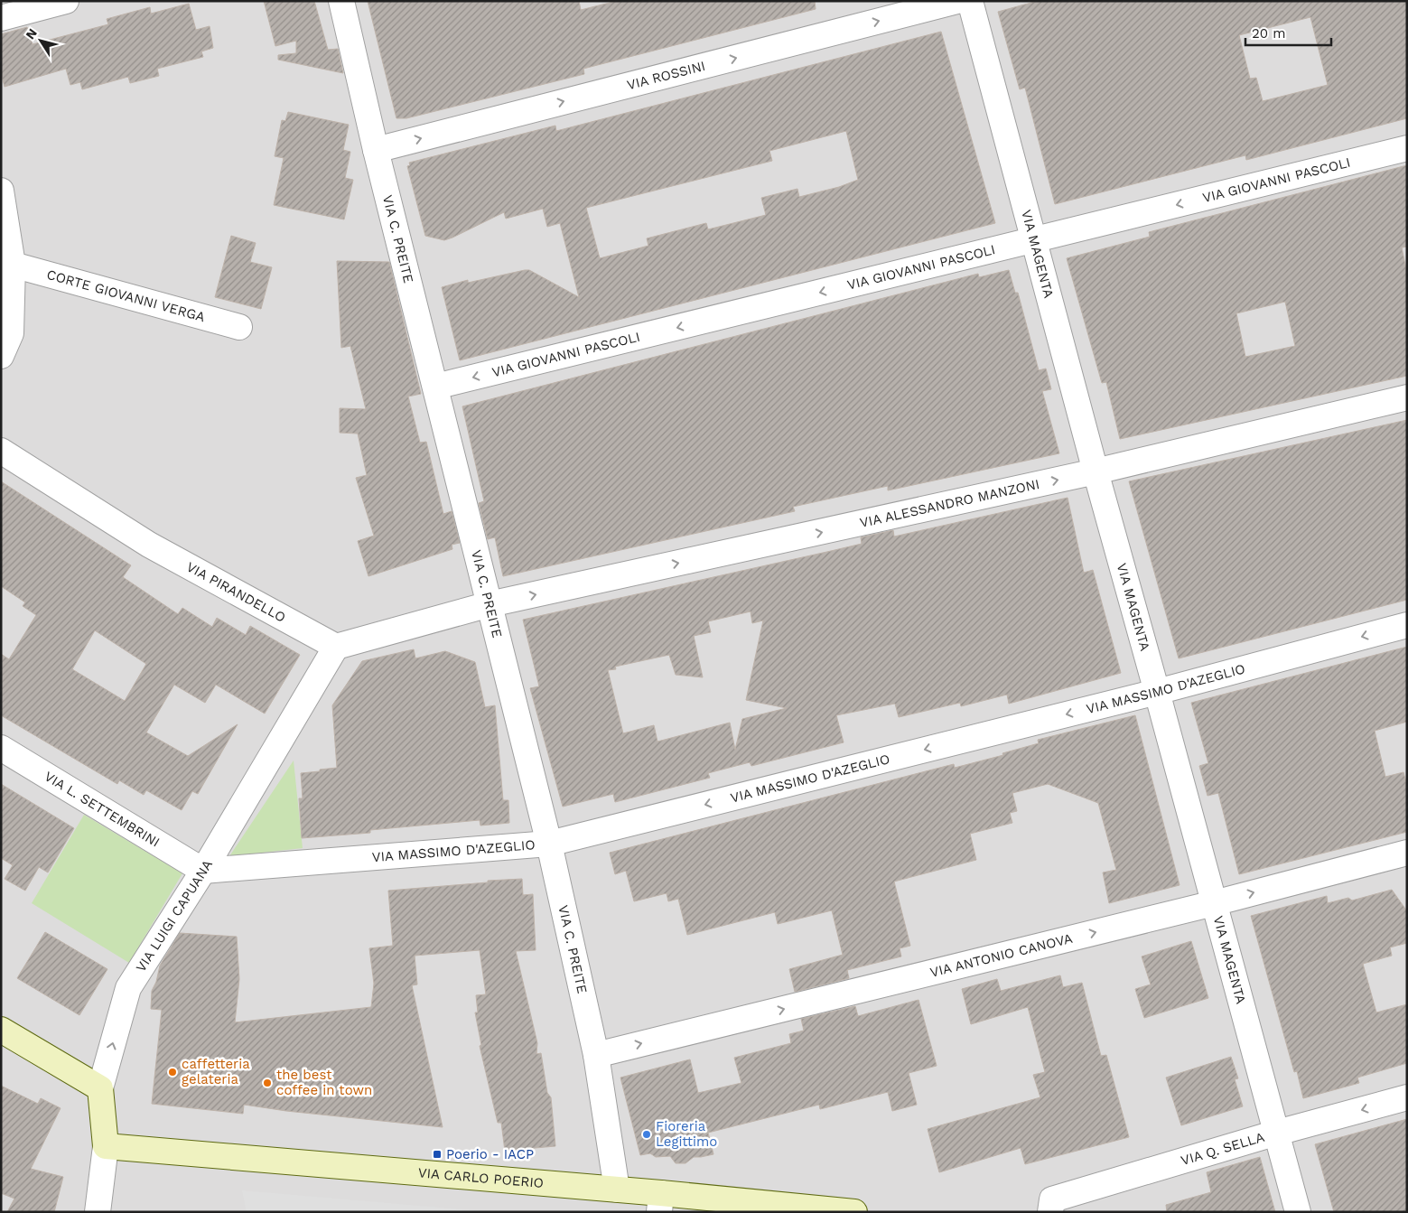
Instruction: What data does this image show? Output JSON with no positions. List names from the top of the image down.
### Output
{
  "streets": {
    "street": [
      "VIA ROSSINI",
      "VIA GIOVANNI PASCOLI",
      "VIA C. PREITE",
      "VIA MAGENTA",
      "CORTE GIOVANNI VERGA",
      "VIA ALESSANDRO MANZONI",
      "VIA PIRANDELLO",
      "VIA MASSIMO D'AZEGLIO",
      "VIA L. SETTEMBRINI",
      "VIA LUIGI CAPUANA",
      "VIA ANTONIO CANOVA",
      "VIA Q. SELLA",
      "VIA CARLO POERIO"
    ]
  },
  "crossings": [
    ["VIA ROSSINI", "VIA C. PREITE"],
    ["VIA GIOVANNI PASCOLI", "VIA C. PREITE"],
    ["VIA GIOVANNI PASCOLI", "VIA MAGENTA"],
    ["VIA C. PREITE", "VIA ALESSANDRO MANZONI"],
    ["VIA C. PREITE", "VIA MASSIMO D'AZEGLIO"],
    ["VIA C. PREITE", "VIA ANTONIO CANOVA"],
    ["VIA C. PREITE", "VIA CARLO POERIO"],
    ["VIA MAGENTA", "VIA ALESSANDRO MANZONI"],
    ["VIA MAGENTA", "VIA MASSIMO D'AZEGLIO"],
    ["VIA MAGENTA", "VIA ANTONIO CANOVA"],
    ["VIA MAGENTA", "VIA Q. SELLA"],
    ["VIA PIRANDELLO", "VIA LUIGI CAPUANA"],
    ["VIA MASSIMO D'AZEGLIO", "VIA L. SETTEMBRINI"],
    ["VIA MASSIMO D'AZEGLIO", "VIA LUIGI CAPUANA"],
    ["VIA L. SETTEMBRINI", "VIA LUIGI CAPUANA"],
    ["VIA LUIGI CAPUANA", "VIA CARLO POERIO"]
  ],
  "one_way": [
    "VIA ROSSINI",
    "VIA GIOVANNI PASCOLI",
    "VIA ALESSANDRO MANZONI",
    "VIA MASSIMO D'AZEGLIO",
    "VIA LUIGI CAPUANA",
    "VIA ANTONIO CANOVA",
    "VIA Q. SELLA"
  ],
  "places": {
    "other": ["caffetteria gelateria", "the best coffee in town", "Fioreria Legittimo"],
    "transit": ["Poerio - IACP"]
  },
  "scale_bar": "20 m",
  "north": "top left"
}
